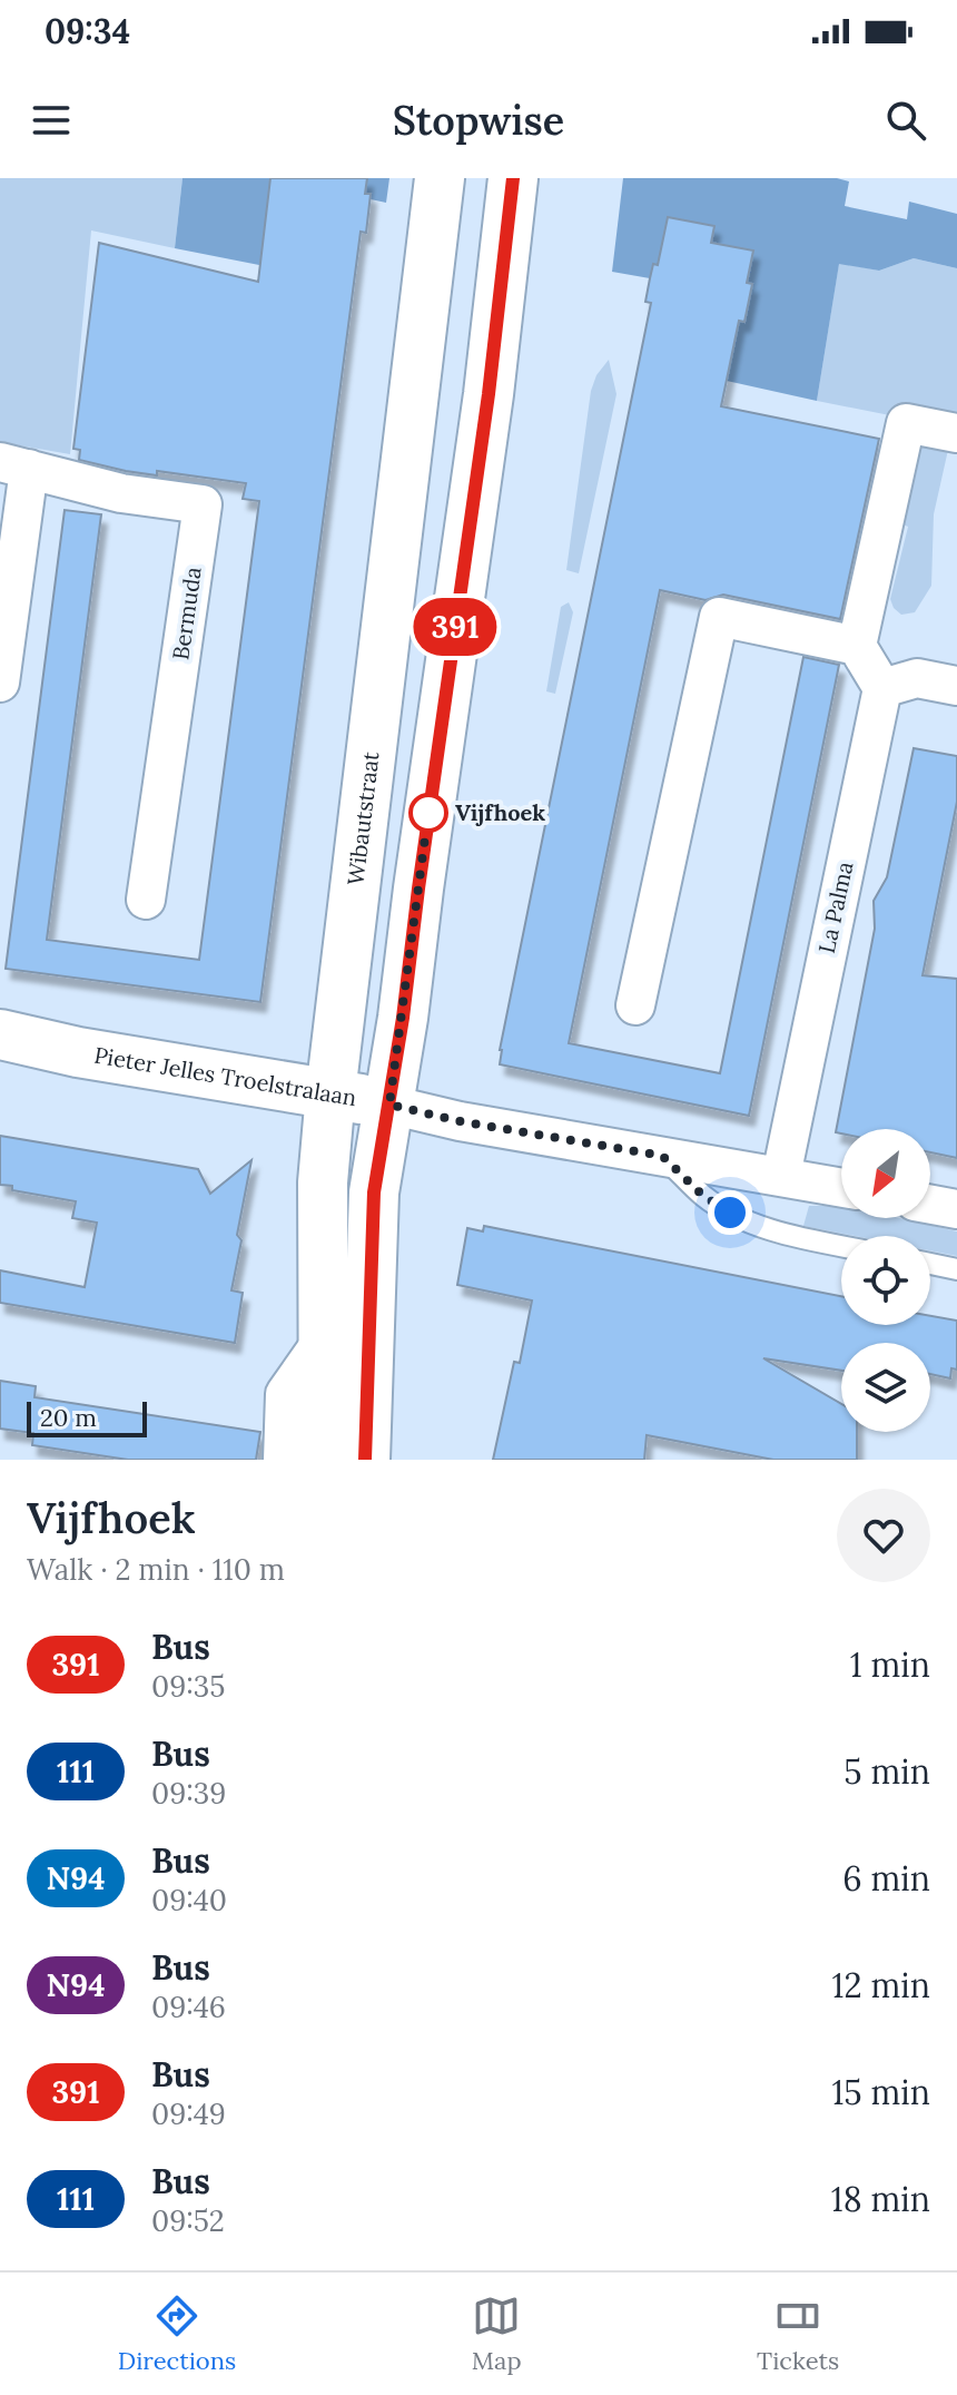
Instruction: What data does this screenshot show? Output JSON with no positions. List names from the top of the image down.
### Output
{
  "streets": {
    "main road": ["Wibautstraat", "Pieter Jelles Troelstralaan"],
    "street": ["Bermuda", "La Palma"]
  },
  "crossings": [
    ["Wibautstraat", "Pieter Jelles Troelstralaan"],
    ["La Palma", "Pieter Jelles Troelstralaan"]
  ],
  "places": ["Vijfhoek"],
  "lines": ["bus line 391"],
  "scale_bar": "20 m",
  "north": "bottom left",
  "page": {
    "status": "09:34",
    "header": "Stopwise",
    "on_map": "391",
    "scale": "20 m",
    "heading": ["Vijfhoek", "Walk · 2 min · 110 m"],
    "list": [
      {
        "mark": "391",
        "name": "Bus",
        "note": "09:35",
        "value": "1 min"
      },
      {
        "mark": "111",
        "name": "Bus",
        "note": "09:39",
        "value": "5 min"
      },
      {
        "mark": "N94",
        "name": "Bus",
        "note": "09:40",
        "value": "6 min"
      },
      {
        "mark": "N94",
        "name": "Bus",
        "note": "09:46",
        "value": "12 min"
      },
      {
        "mark": "391",
        "name": "Bus",
        "note": "09:49",
        "value": "15 min"
      },
      {
        "mark": "111",
        "name": "Bus",
        "note": "09:52",
        "value": "18 min"
      }
    ],
    "tabs": ["Directions", "Map", "Tickets"]
  }
}
